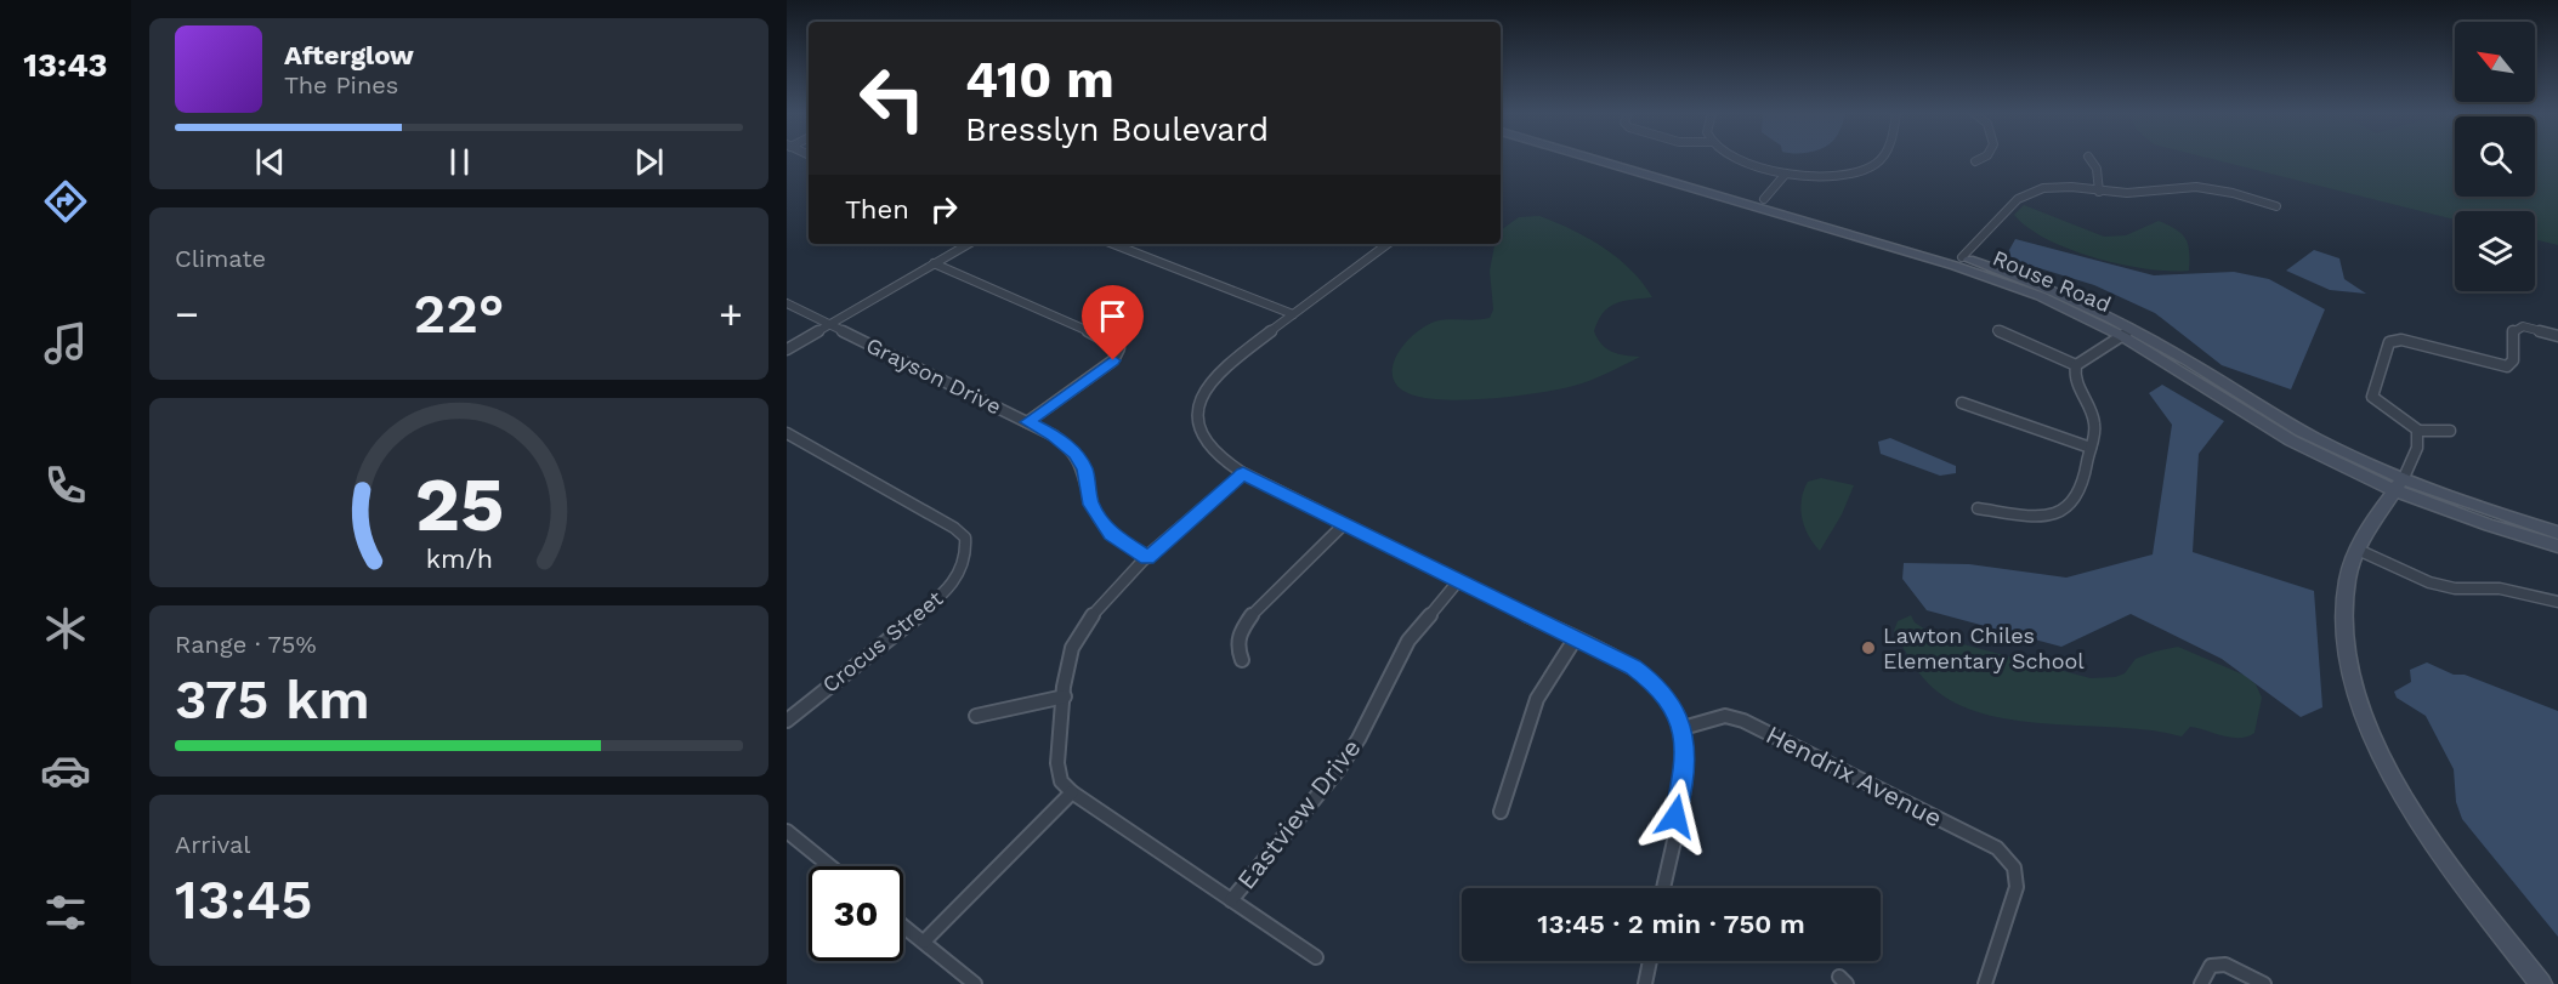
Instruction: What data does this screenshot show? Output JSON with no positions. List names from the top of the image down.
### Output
{
  "streets": {
    "street": [
      "Rouse Road",
      "Grayson Drive",
      "Crocus Street",
      "Hendrix Avenue",
      "Eastview Drive"
    ]
  },
  "places": ["Lawton Chiles Elementary School"],
  "north": "top left",
  "page": {
    "tabs": "13:43",
    "turn": ["410 m", "Bresslyn Boulevard"],
    "song": ["Afterglow", "The Pines"],
    "then": "Then",
    "tile": [
      "Climate",
      ["Range · 75%", "375 km"],
      ["Arrival", "13:45"]
    ],
    "heat": ["−", "22°", "+"],
    "limit": "30",
    "trip": "13:45 · 2 min · 750 m",
    "gauge": ["25", "km/h"]
  }
}
